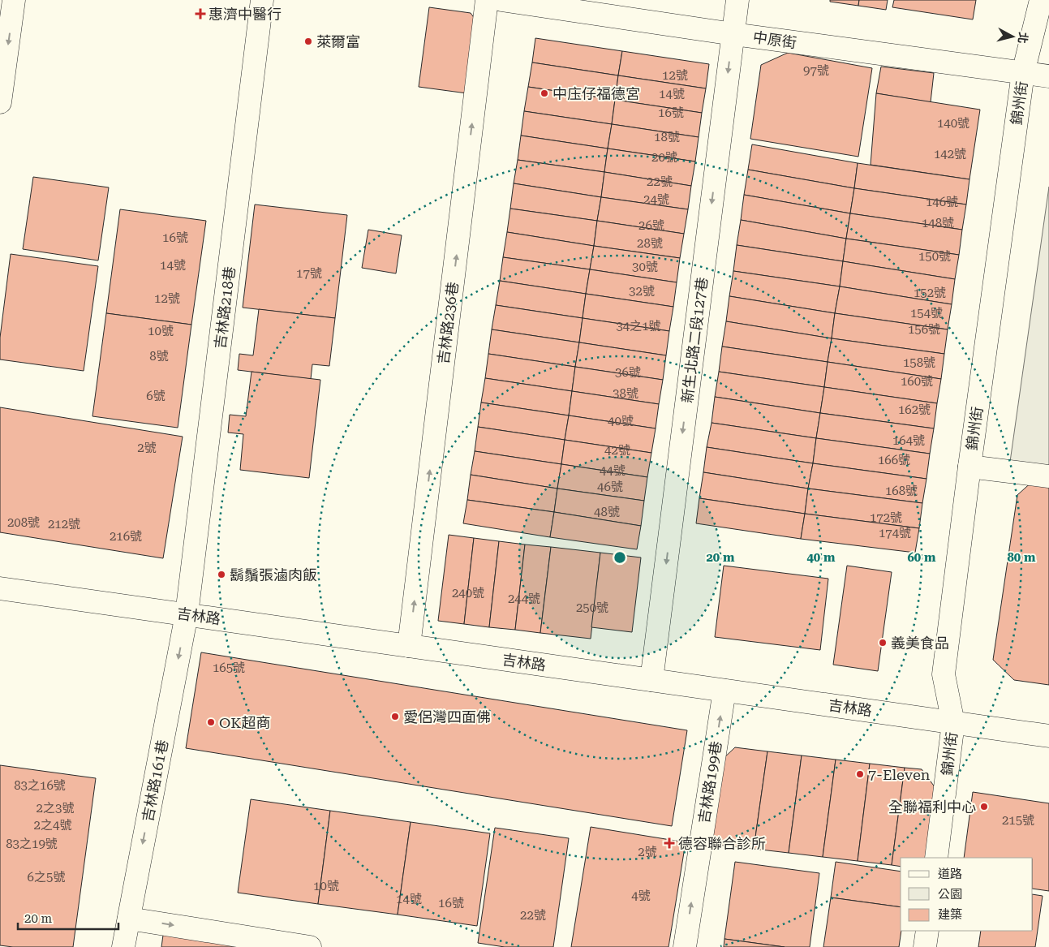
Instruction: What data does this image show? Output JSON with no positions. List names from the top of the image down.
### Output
{
  "streets": {
    "street": [
      "中原街",
      "錦州街",
      "吉林路218巷",
      "吉林路236巷",
      "新生北路二段127巷",
      "吉林路",
      "吉林路161巷",
      "吉林路199巷"
    ]
  },
  "crossings": [
    ["中原街", "錦州街"],
    ["中原街", "新生北路二段127巷"],
    ["錦州街", "吉林路"],
    ["吉林路218巷", "吉林路"],
    ["吉林路218巷", "吉林路161巷"],
    ["吉林路236巷", "吉林路"],
    ["新生北路二段127巷", "吉林路"],
    ["吉林路", "吉林路161巷"],
    ["吉林路", "吉林路199巷"]
  ],
  "one_way": [
    "吉林路236巷",
    "新生北路二段127巷",
    "吉林路161巷",
    "吉林路199巷"
  ],
  "places": {
    "health": ["惠濟中醫行", "德容聯合診所"],
    "other": [
      "萊爾富",
      "中庒仔福德宮",
      "鬍鬚張滷肉飯",
      "義美食品",
      "愛侶灣四面佛",
      "OK超商",
      "7-Eleven",
      "全聯福利中心"
    ]
  },
  "house_numbers": [
    "97號",
    "12號",
    "14號",
    "16號",
    "140號",
    "18號",
    "142號",
    "20號",
    "22號",
    "24號",
    "146號",
    "148號",
    "26號",
    "16號",
    "28號",
    "150號",
    "14號",
    "30號",
    "17號",
    "32號",
    "152號",
    "12號",
    "154號",
    "34之1號",
    "156號",
    "10號",
    "8號",
    "158號",
    "36號",
    "160號",
    "38號",
    "6號",
    "162號",
    "40號",
    "164號",
    "2號",
    "42號",
    "166號",
    "44號",
    "46號",
    "168號",
    "48號",
    "172號",
    "208號",
    "212號",
    "174號",
    "216號",
    "240號",
    "244號",
    "250號",
    "165號",
    "83之16號",
    "2之3號",
    "215號",
    "2之4號",
    "83之19號",
    "2號",
    "6之5號",
    "10號",
    "4號",
    "14號",
    "16號",
    "22號"
  ],
  "legend": ["道路", "公園", "建築"],
  "scale_bar": "20 m",
  "north": "right",
  "rings": [
    "20 m",
    "40 m",
    "60 m",
    "80 m"
  ]
}
